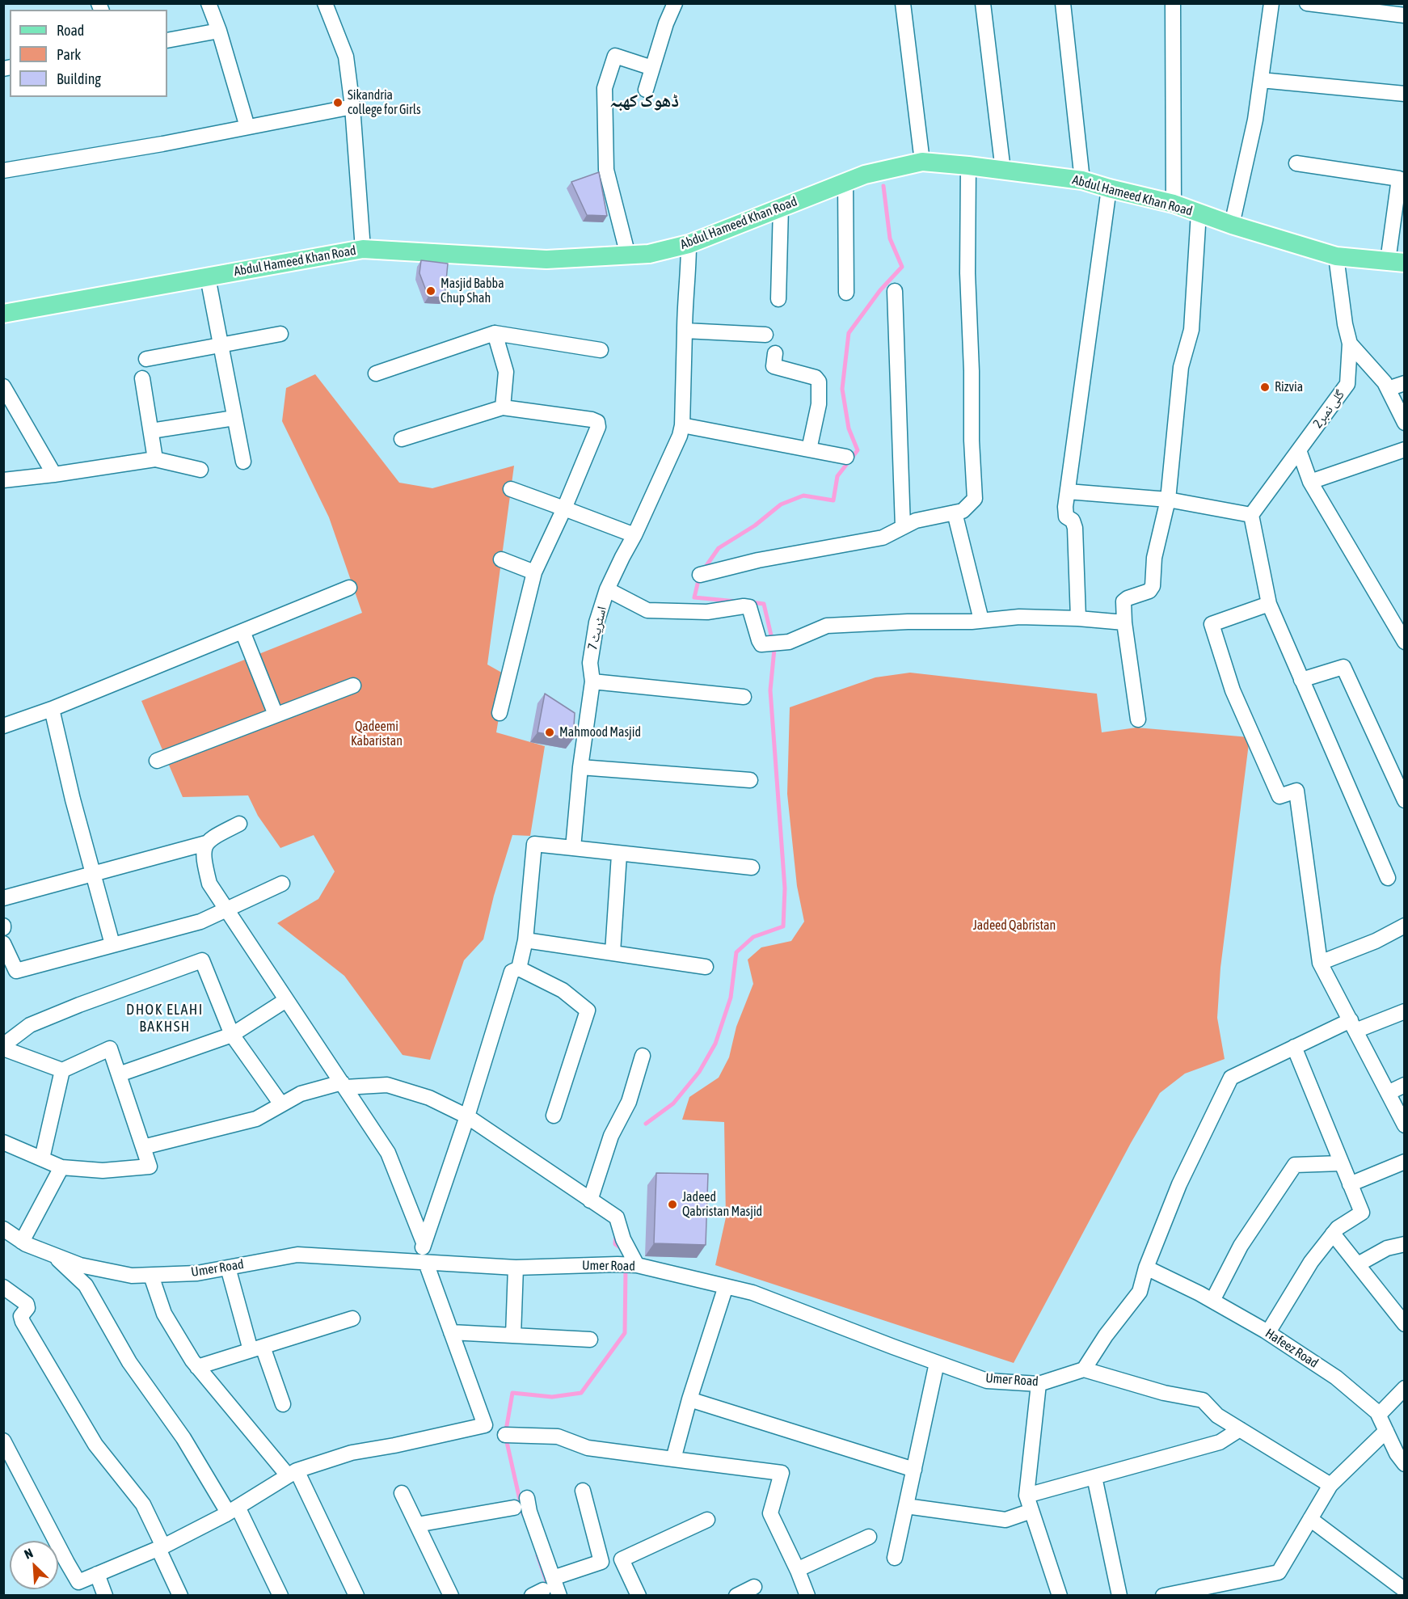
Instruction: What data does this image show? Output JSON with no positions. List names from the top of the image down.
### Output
{
  "streets": {
    "main road": ["Abdul Hameed Khan Road"],
    "street": [
      "گلی نمبر2",
      "اسٹریٹ 7",
      "Umer Road",
      "Hafeez Road"
    ]
  },
  "crossings": [
    ["Abdul Hameed Khan Road", "گلی نمبر2"],
    ["Abdul Hameed Khan Road", "اسٹریٹ 7"]
  ],
  "districts": ["ڈھوک کھبہ", "DHOK ELAHI BAKHSH"],
  "parks": ["Qadeemi Kabaristan", "Jadeed Qabristan"],
  "places": [
    "Sikandria college for Girls",
    "Masjid Babba Chup Shah",
    "Rizvia",
    "Mahmood Masjid",
    "Jadeed Qabristan Masjid"
  ],
  "legend": ["Road", "Park", "Building"],
  "north": "top left"
}
